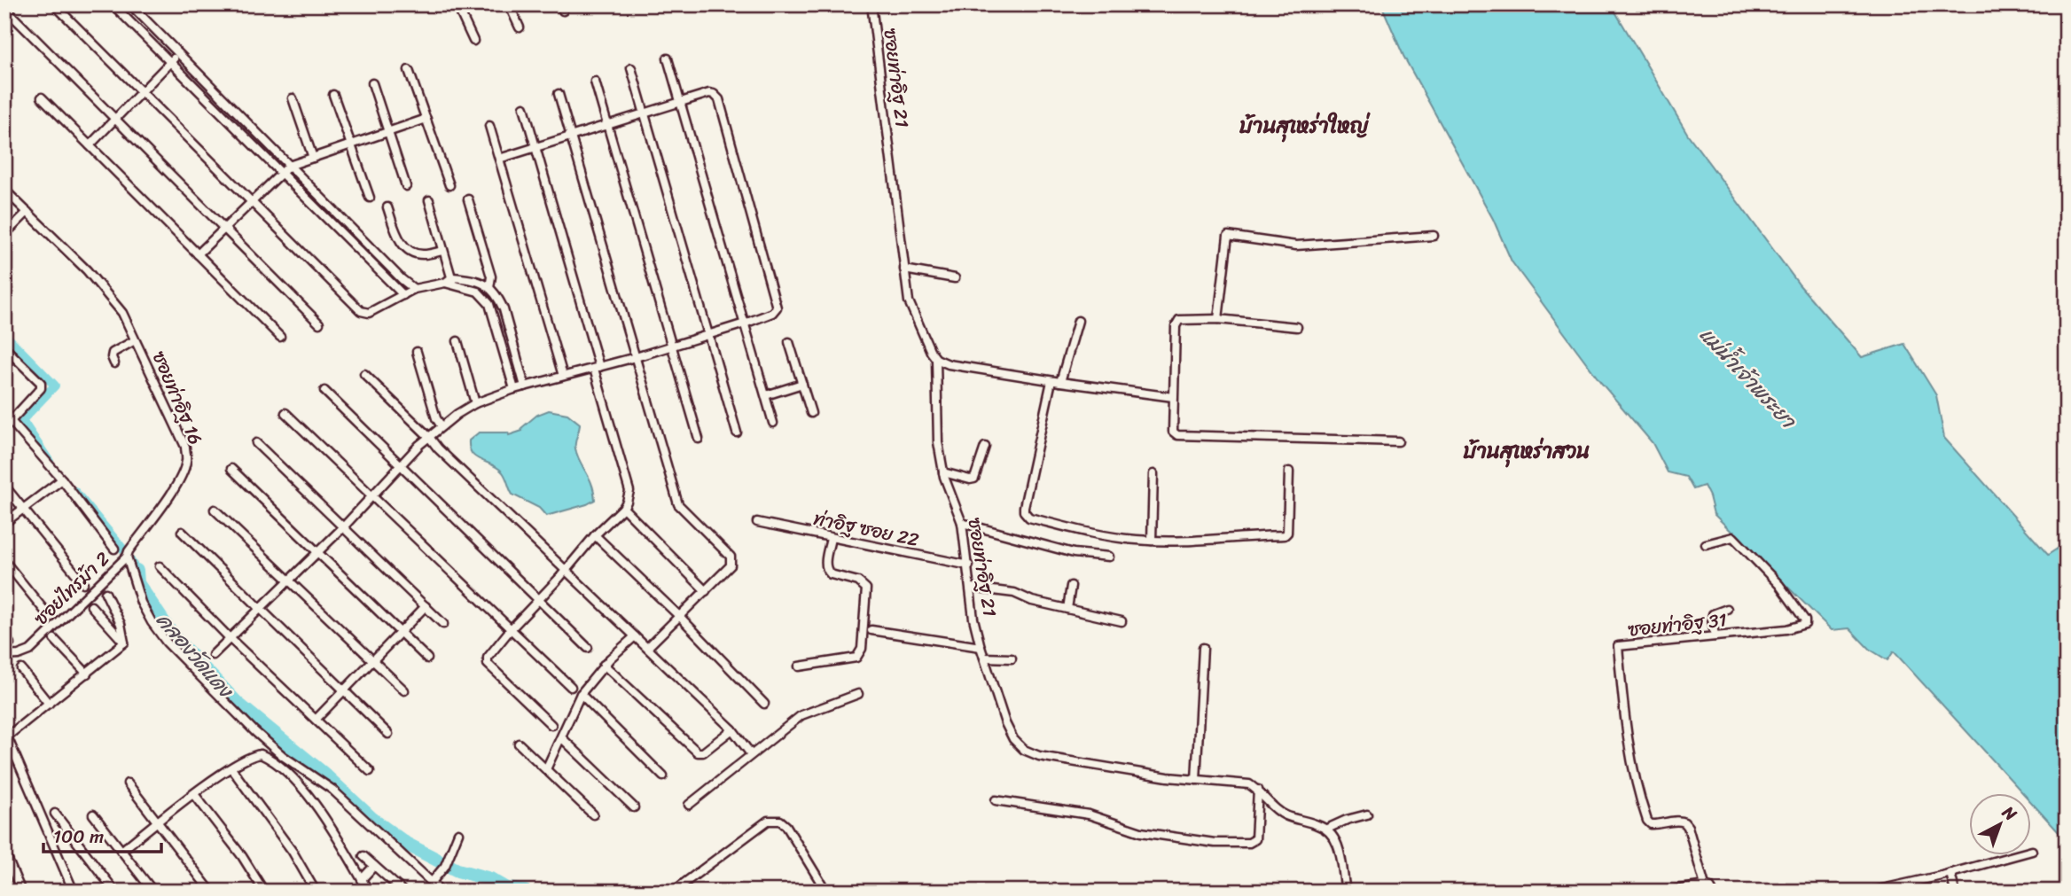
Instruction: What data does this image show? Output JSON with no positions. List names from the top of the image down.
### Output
{
  "streets": {
    "street": [
      "ซอยท่าอิฐ 21",
      "ซอยท่าอิฐ 16",
      "ท่าอิฐ ซอย 22",
      "ซอยไทรม้า 2",
      "ซอยท่าอิฐ 31"
    ]
  },
  "crossings": [
    ["ซอยท่าอิฐ 21", "ท่าอิฐ ซอย 22"],
    ["ซอยท่าอิฐ 16", "ซอยไทรม้า 2"]
  ],
  "districts": ["บ้านสุเหร่าใหญ่", "บ้านสุเหร่าสวน"],
  "water": ["แม่น้ำเจ้าพระยา", "คลองวัดแดง"],
  "scale_bar": "100 m",
  "north": "top right"
}
